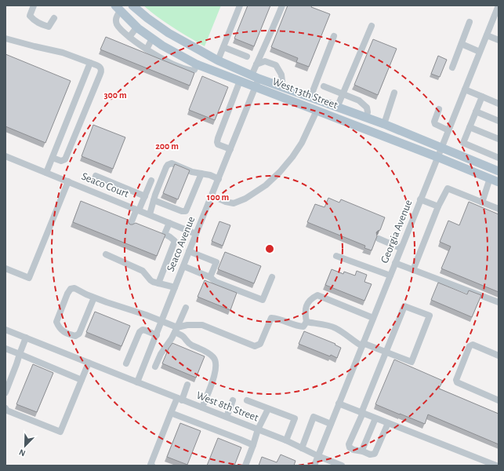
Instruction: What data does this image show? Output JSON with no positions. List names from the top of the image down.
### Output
{
  "streets": {
    "main road": ["West 13th Street"],
    "street": [
      "Seaco Court",
      "Georgia Avenue",
      "Seaco Avenue",
      "West 8th Street"
    ]
  },
  "crossings": [
    ["West 13th Street", "Georgia Avenue"],
    ["West 13th Street", "Seaco Avenue"],
    ["Seaco Court", "Seaco Avenue"],
    ["Georgia Avenue", "West 8th Street"],
    ["Seaco Avenue", "West 8th Street"]
  ],
  "north": "bottom left",
  "rings": ["300 m", "200 m", "100 m"]
}
